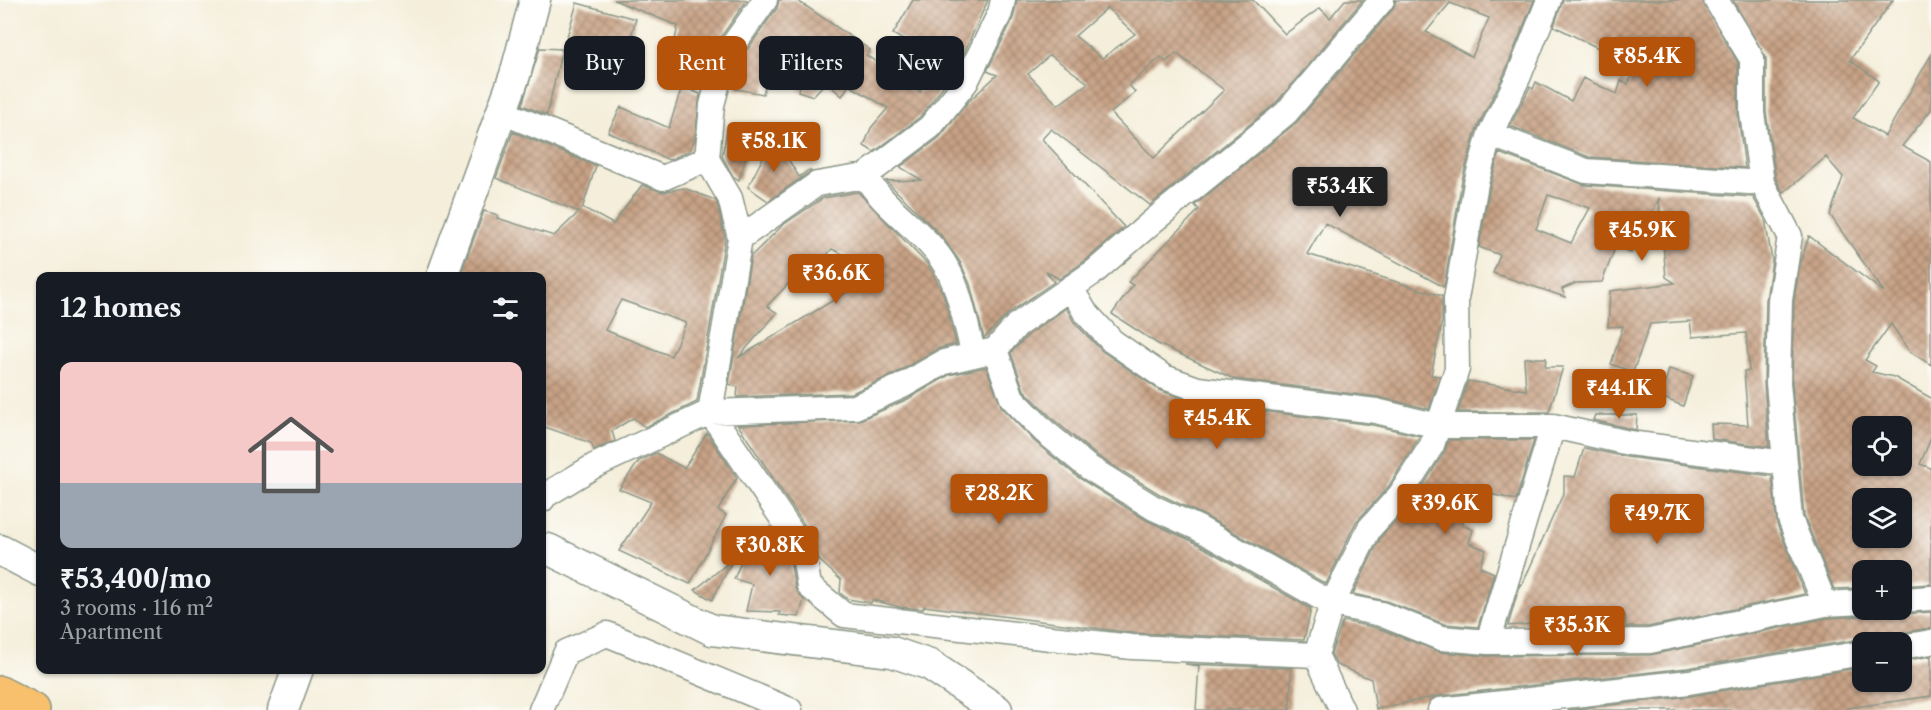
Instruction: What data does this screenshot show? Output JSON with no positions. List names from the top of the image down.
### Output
{
  "page": {
    "chip": [
      "Buy",
      "Rent",
      "Filters",
      "New"
    ],
    "price": [
      "₹85.4K",
      "₹58.1K",
      "₹53.4K",
      "₹45.9K",
      "₹36.6K",
      "₹44.1K",
      "₹45.4K",
      "₹28.2K",
      "₹39.6K",
      "₹49.7K",
      "₹30.8K",
      "₹35.3K"
    ],
    "heading": "12 homes",
    "list": [
      {
        "name": "₹53,400/mo",
        "note": "3 rooms · 116 m² · Apartment"
      }
    ],
    "map_buttons": ["+", "−"]
  }
}
